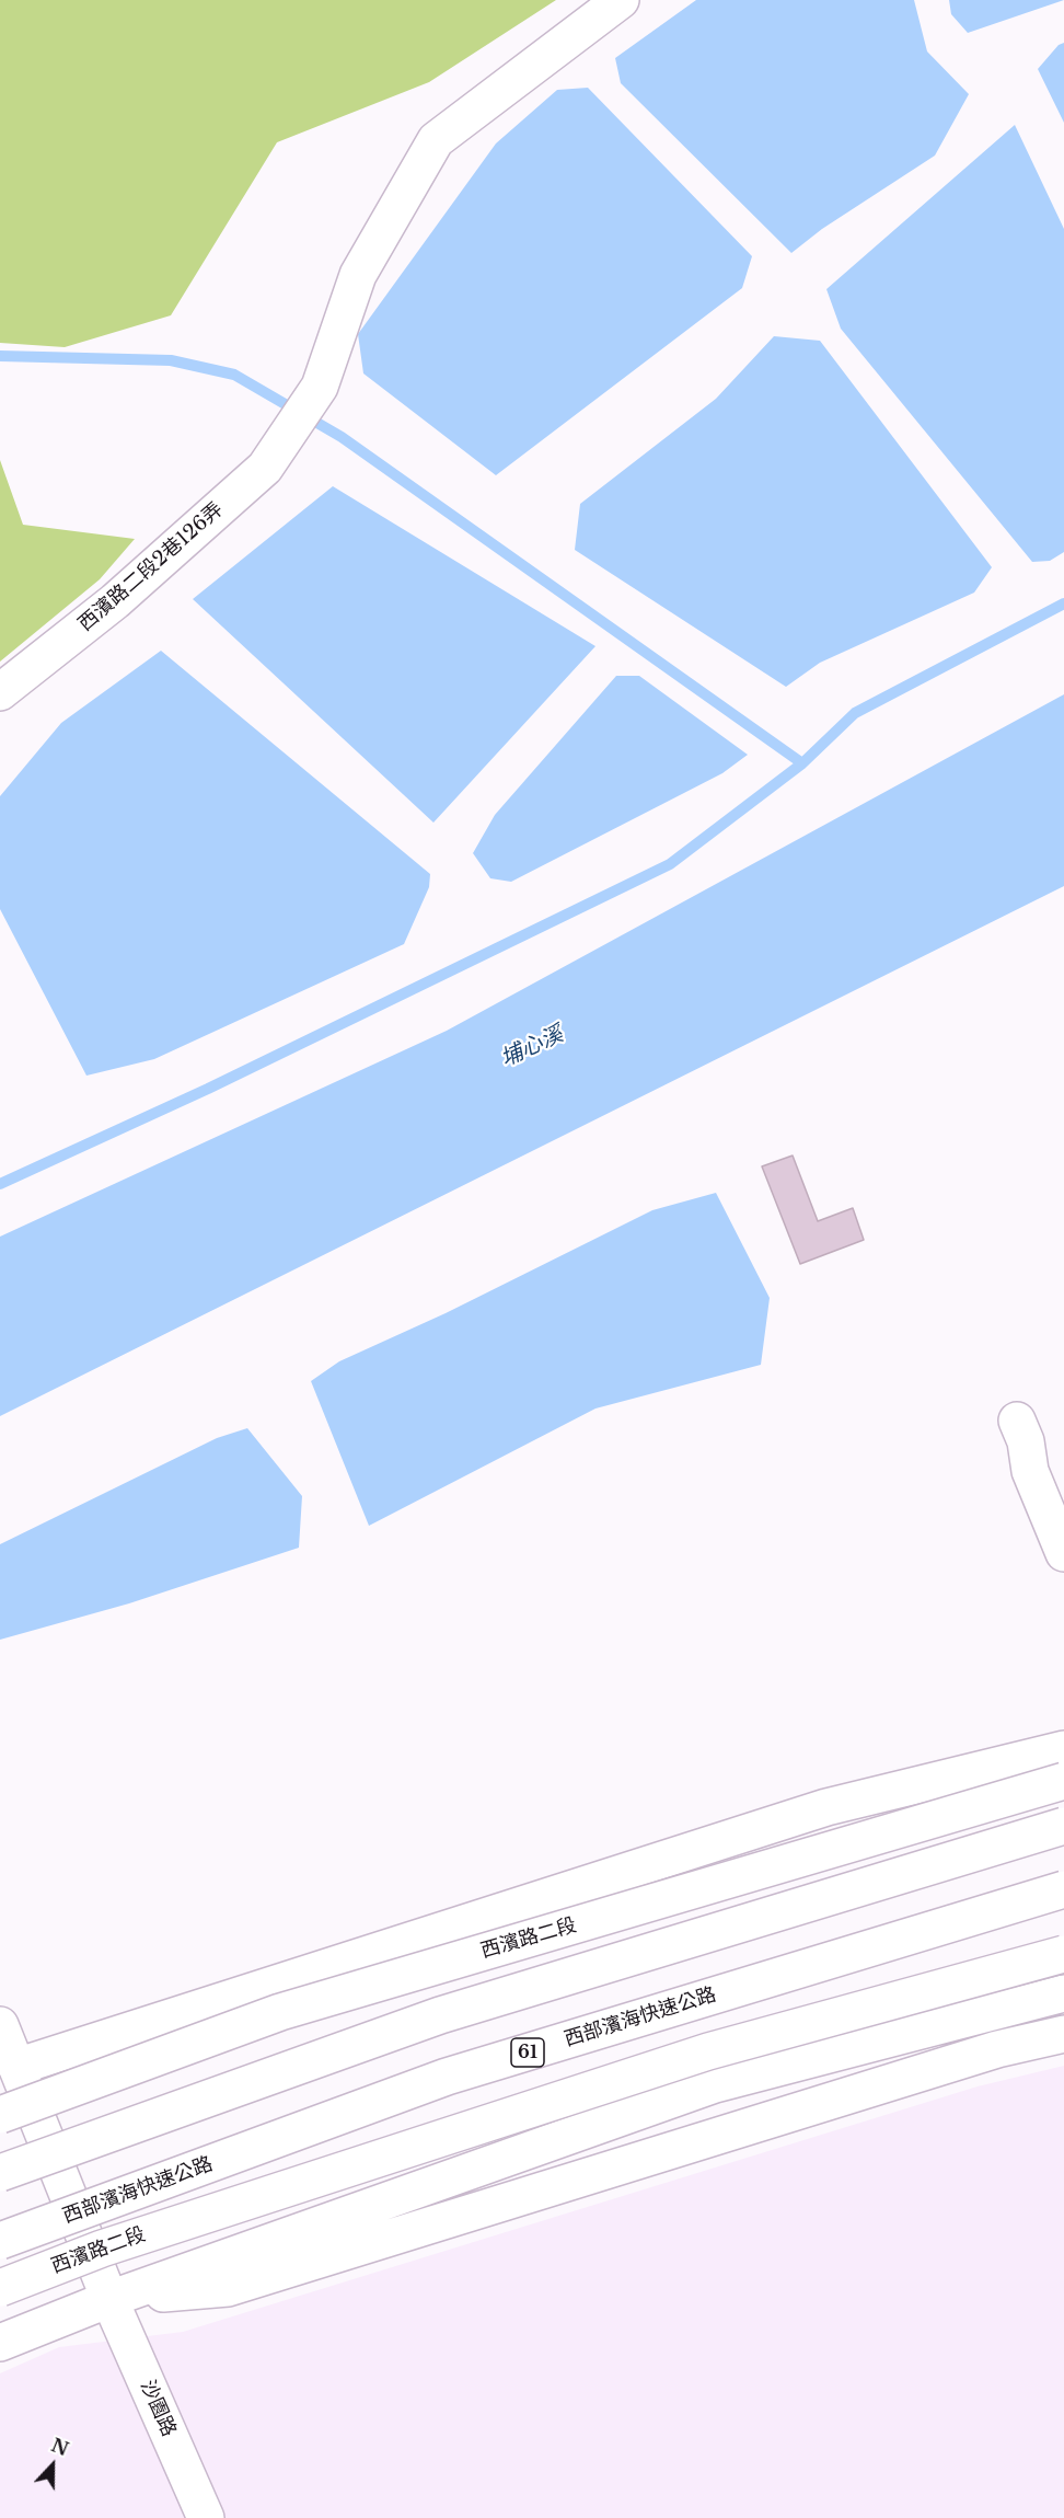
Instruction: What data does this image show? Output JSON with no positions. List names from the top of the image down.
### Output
{
  "streets": {
    "main road": [
      "西濱路二段2巷126弄",
      "西濱路二段",
      "西部濱海快速公路",
      "61",
      "沙園路"
    ]
  },
  "water": ["埔心溪"],
  "north": "top"
}
